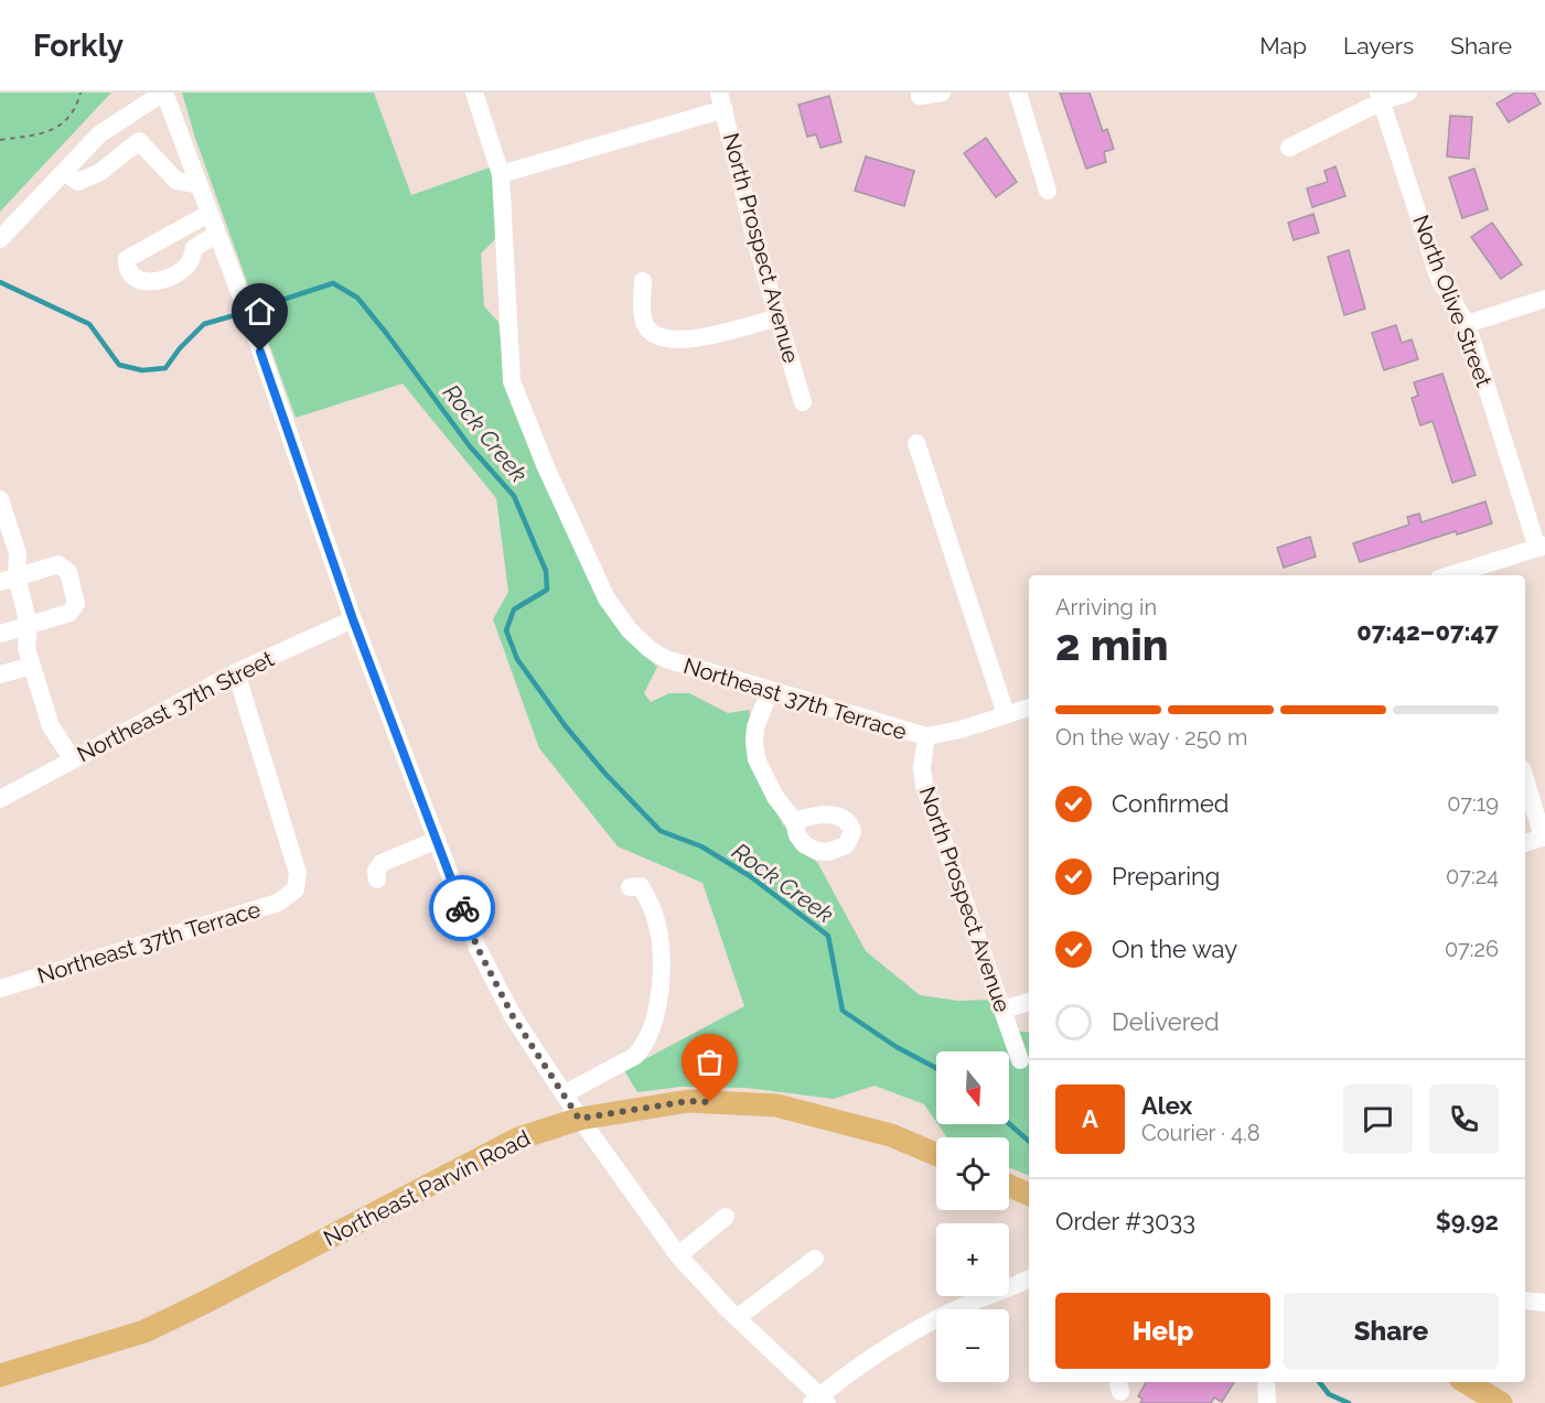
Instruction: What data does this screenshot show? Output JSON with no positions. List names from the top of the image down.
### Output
{
  "streets": {
    "main road": ["Northeast Parvin Road"],
    "street": [
      "North Prospect Avenue",
      "North Olive Street",
      "Northeast 37th Terrace",
      "Northeast 37th Street"
    ]
  },
  "crossings": [
    ["North Prospect Avenue", "Northeast 37th Terrace"],
    ["Northeast 37th Terrace", "Northeast 37th Street"]
  ],
  "water": ["Rock Creek"],
  "north": "bottom",
  "page": {
    "header": "Forkly",
    "nav": ["Map", "Layers", "Share"],
    "heading": ["2 min", "Arriving in", "07:42–07:47"],
    "panel": [
      "Alex",
      "Courier · 4.8",
      "Order #3033",
      "$9.92"
    ],
    "bar": "On the way · 250 m",
    "list": [
      ["Confirmed", "07:19"],
      ["Preparing", "07:24"],
      ["On the way", "07:26"],
      "Delivered"
    ],
    "map_buttons": ["+", "−"],
    "round": "A",
    "buttons": ["Help", "Share"]
  }
}
